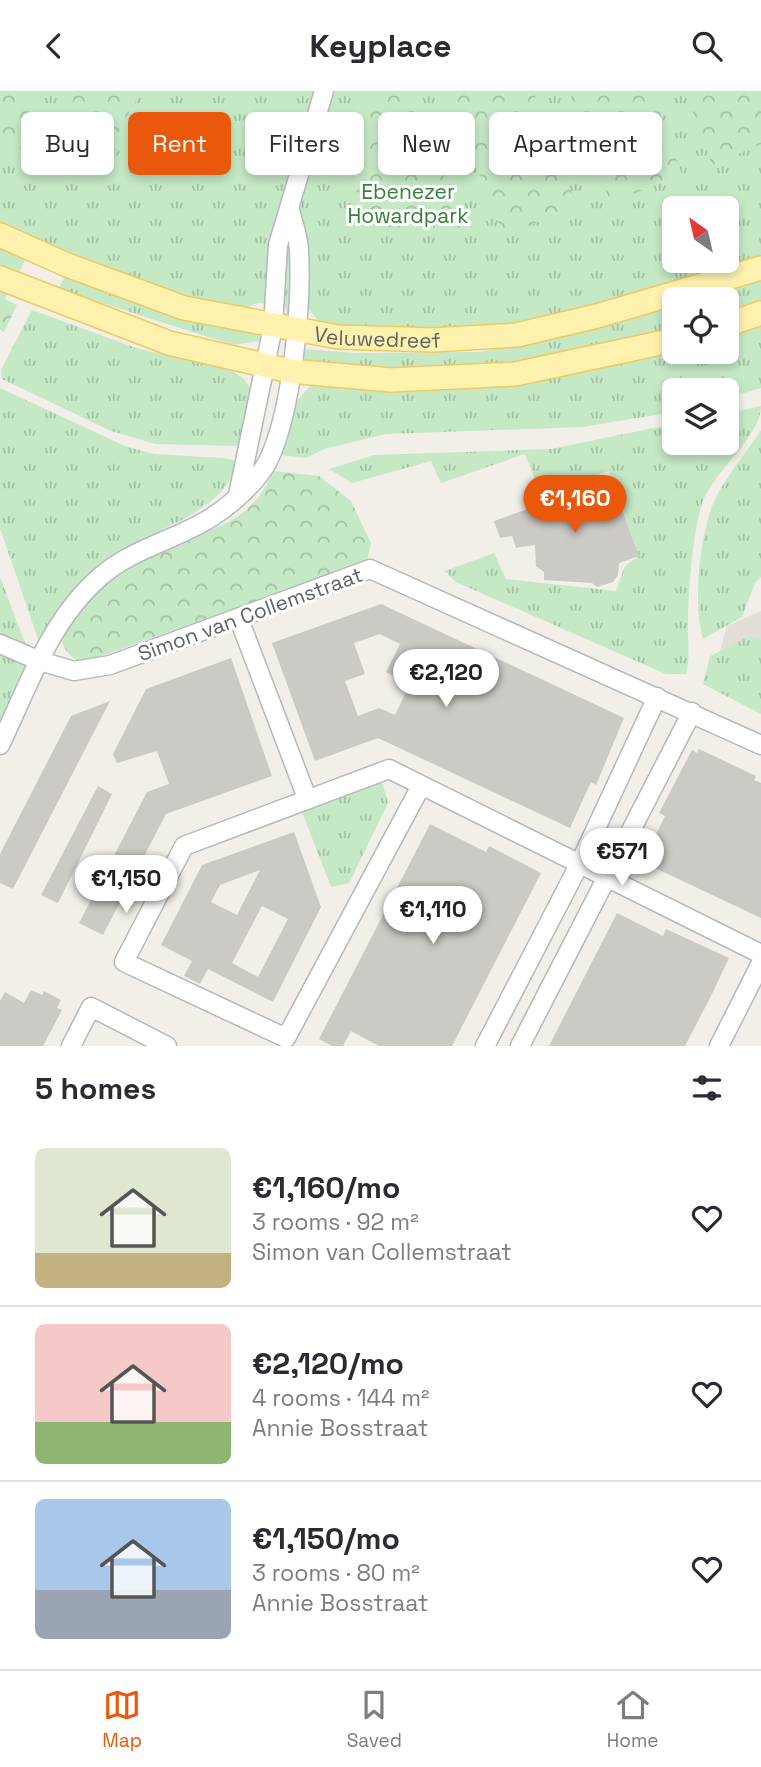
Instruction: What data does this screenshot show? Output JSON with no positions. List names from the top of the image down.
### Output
{
  "streets": {
    "main road": ["Veluwedreef"],
    "street": ["Simon van Collemstraat"]
  },
  "parks": ["Ebenezer Howardpark"],
  "north": "top left",
  "page": {
    "header": "Keyplace",
    "chip": [
      "Buy",
      "Rent",
      "Filters",
      "New",
      "Apartment"
    ],
    "price": [
      "€1,160",
      "€2,120",
      "€571",
      "€1,150",
      "€1,110"
    ],
    "heading": "5 homes",
    "list": [
      {
        "name": "€1,160/mo",
        "note": "3 rooms · 92 m² · Simon van Collemstraat"
      },
      {
        "name": "€2,120/mo",
        "note": "4 rooms · 144 m² · Annie Bosstraat"
      },
      {
        "name": "€1,150/mo",
        "note": "3 rooms · 80 m² · Annie Bosstraat"
      }
    ],
    "tabs": ["Map", "Saved", "Home"]
  }
}
